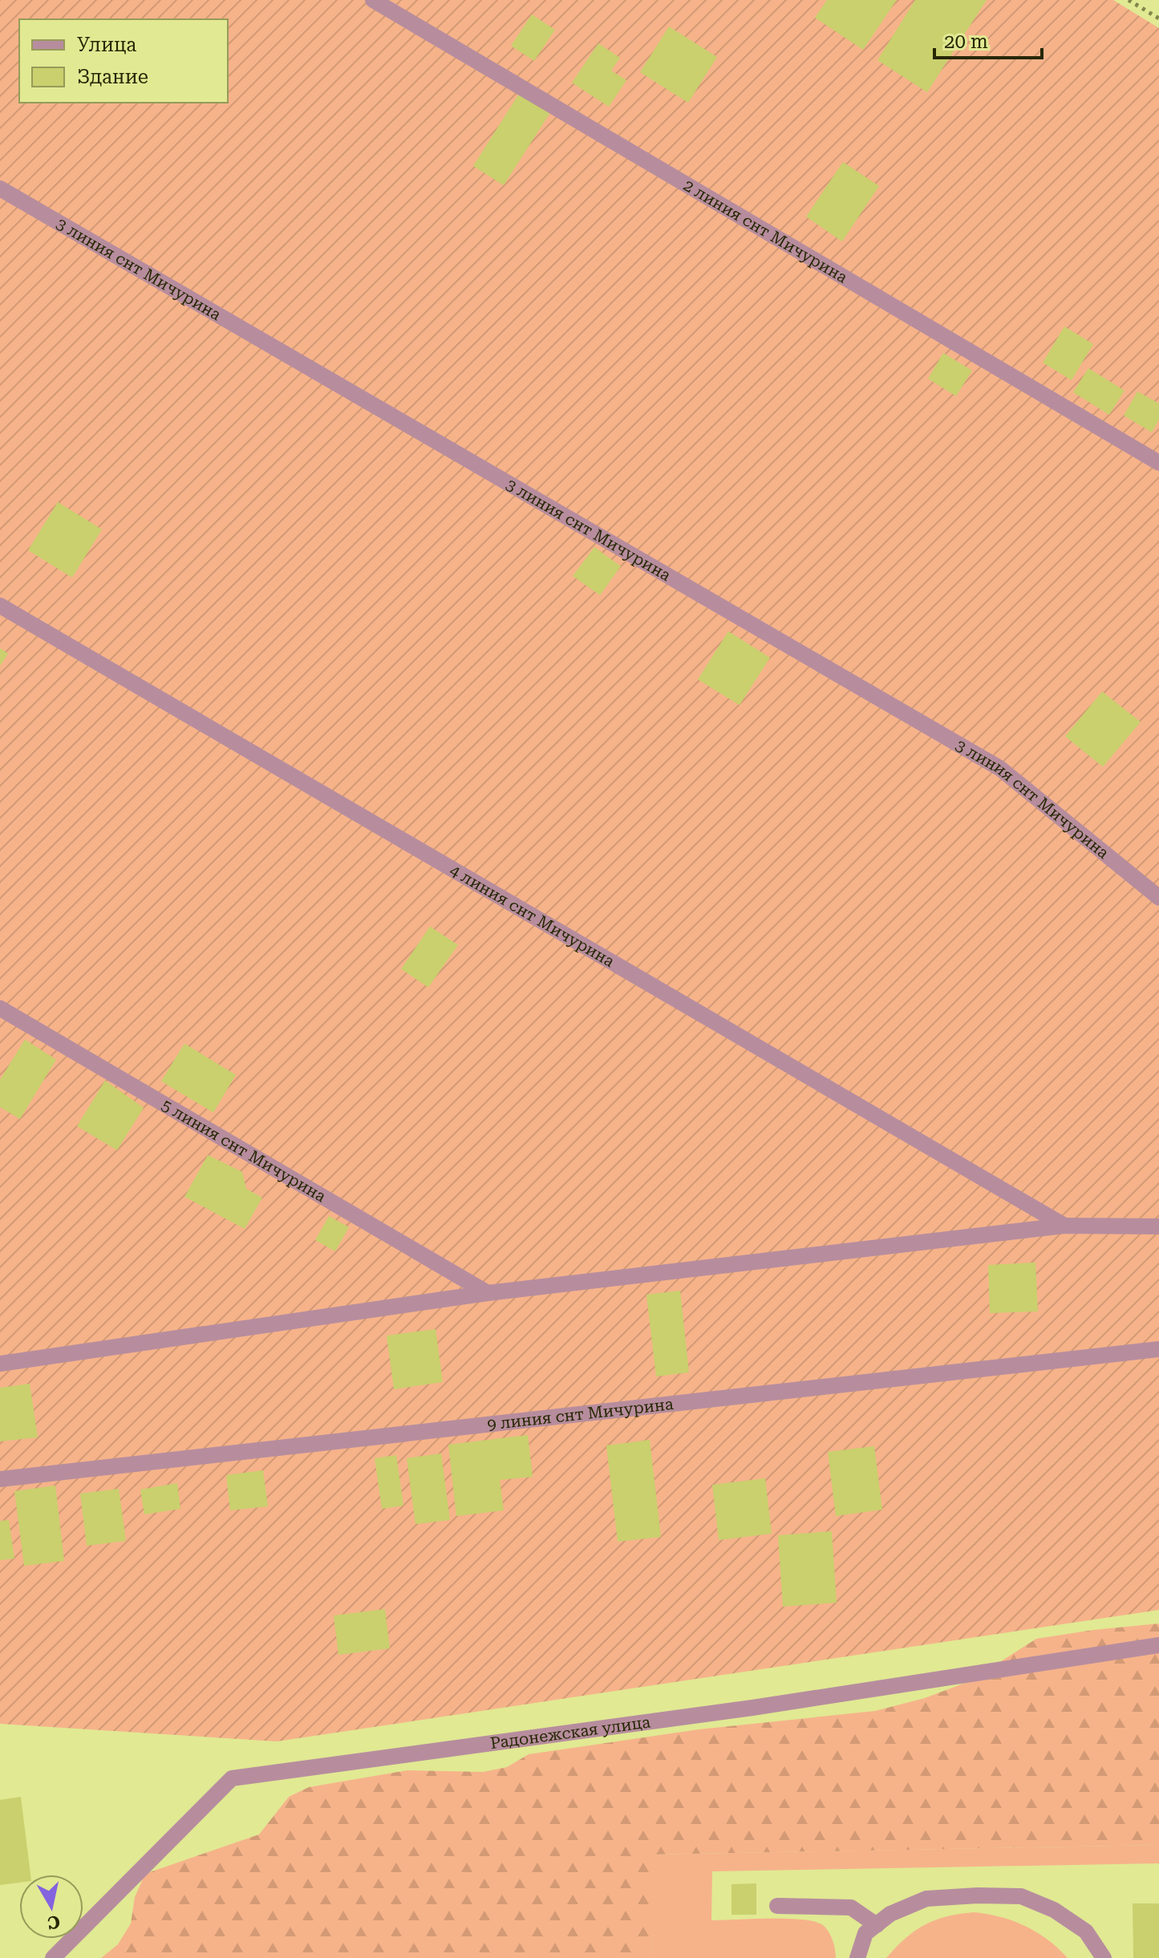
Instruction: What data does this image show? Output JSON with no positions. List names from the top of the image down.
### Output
{
  "streets": {
    "street": [
      "2 линия снт Мичурина",
      "3 линия снт Мичурина",
      "4 линия снт Мичурина",
      "5 линия снт Мичурина",
      "9 линия снт Мичурина",
      "Радонежская улица"
    ]
  },
  "legend": ["Улица", "Здание"],
  "scale_bar": "20 m",
  "north": "bottom"
}
